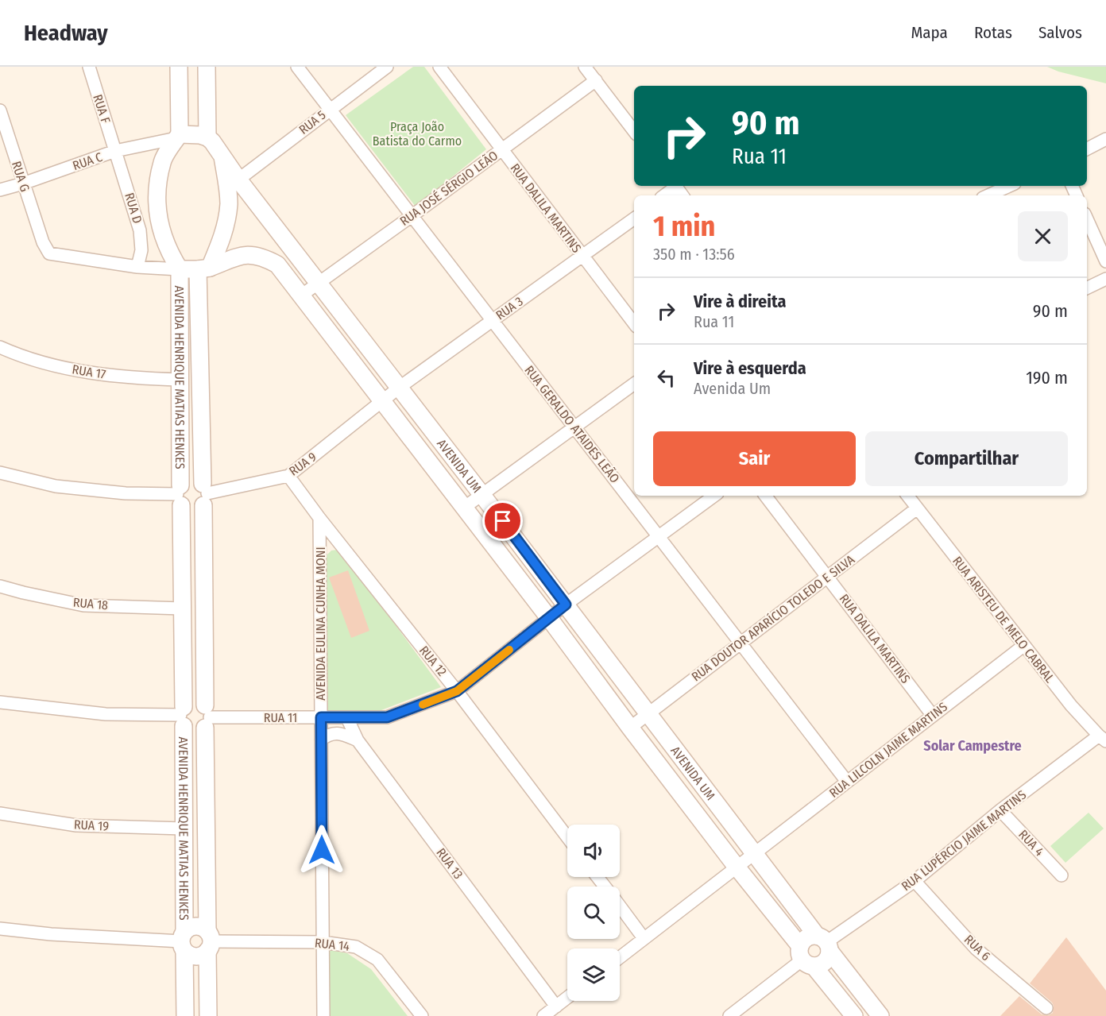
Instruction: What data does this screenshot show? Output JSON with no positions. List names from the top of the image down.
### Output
{
  "streets": {
    "street": [
      "RUA F",
      "RUA 5",
      "RUA C",
      "RUA G",
      "RUA JOSÉ SÉRGIO LEÃO",
      "RUA D",
      "RUA DALILA MARTINS",
      "RUA 3",
      "RUA 17",
      "AVENIDA HENRIQUE MATIAS HENKES",
      "RUA GERALDO ATAIDES LEÃO",
      "RUA 9",
      "AVENIDA UM",
      "RUA 18",
      "RUA DOUTOR APARÍCIO TOLEDO E SILVA",
      "RUA ARISTEU DE MELO CABRAL",
      "AVENIDA EULINA CUNHA MONI",
      "RUA 12",
      "RUA 11",
      "RUA LILCOLN JAIME MARTINS",
      "RUA 19",
      "RUA LUPÉRCIO JAIME MARTINS",
      "RUA 4",
      "RUA 13",
      "RUA 14",
      "RUA 6"
    ]
  },
  "crossings": [
    ["RUA F", "RUA C"],
    ["RUA F", "RUA D"],
    ["RUA 5", "RUA GERALDO ATAIDES LEÃO"],
    ["RUA 5", "AVENIDA UM"],
    ["RUA C", "RUA G"],
    ["RUA C", "RUA D"],
    ["RUA G", "RUA D"],
    ["RUA JOSÉ SÉRGIO LEÃO", "RUA DALILA MARTINS"],
    ["RUA JOSÉ SÉRGIO LEÃO", "RUA GERALDO ATAIDES LEÃO"],
    ["RUA JOSÉ SÉRGIO LEÃO", "AVENIDA UM"],
    ["RUA DALILA MARTINS", "RUA 3"],
    ["RUA DALILA MARTINS", "RUA DOUTOR APARÍCIO TOLEDO E SILVA"],
    ["RUA DALILA MARTINS", "RUA LILCOLN JAIME MARTINS"],
    ["RUA 3", "RUA GERALDO ATAIDES LEÃO"],
    ["RUA 3", "RUA 9"],
    ["RUA 3", "AVENIDA UM"],
    ["RUA 17", "AVENIDA HENRIQUE MATIAS HENKES"],
    ["AVENIDA HENRIQUE MATIAS HENKES", "RUA 9"],
    ["AVENIDA HENRIQUE MATIAS HENKES", "AVENIDA UM"],
    ["AVENIDA HENRIQUE MATIAS HENKES", "RUA 18"],
    ["AVENIDA HENRIQUE MATIAS HENKES", "RUA 11"],
    ["AVENIDA HENRIQUE MATIAS HENKES", "RUA 19"],
    ["AVENIDA HENRIQUE MATIAS HENKES", "RUA 14"],
    ["RUA GERALDO ATAIDES LEÃO", "RUA DOUTOR APARÍCIO TOLEDO E SILVA"],
    ["RUA GERALDO ATAIDES LEÃO", "RUA 11"],
    ["RUA GERALDO ATAIDES LEÃO", "RUA LILCOLN JAIME MARTINS"],
    ["RUA 9", "AVENIDA UM"],
    ["RUA 9", "RUA 12"],
    ["AVENIDA UM", "RUA DOUTOR APARÍCIO TOLEDO E SILVA"],
    ["AVENIDA UM", "RUA 11"],
    ["AVENIDA UM", "RUA LILCOLN JAIME MARTINS"],
    ["AVENIDA UM", "RUA LUPÉRCIO JAIME MARTINS"],
    ["RUA DOUTOR APARÍCIO TOLEDO E SILVA", "RUA ARISTEU DE MELO CABRAL"],
    ["RUA ARISTEU DE MELO CABRAL", "RUA LILCOLN JAIME MARTINS"],
    ["RUA ARISTEU DE MELO CABRAL", "RUA LUPÉRCIO JAIME MARTINS"],
    ["AVENIDA EULINA CUNHA MONI", "RUA 12"],
    ["AVENIDA EULINA CUNHA MONI", "RUA 11"],
    ["AVENIDA EULINA CUNHA MONI", "RUA 14"],
    ["RUA 12", "RUA 11"],
    ["RUA 11", "RUA 13"],
    ["RUA LUPÉRCIO JAIME MARTINS", "RUA 4"],
    ["RUA LUPÉRCIO JAIME MARTINS", "RUA 6"]
  ],
  "districts": ["Solar Campestre"],
  "parks": ["Praça João Batista do Carmo"],
  "page": {
    "header": "Headway",
    "nav": ["Mapa", "Rotas", "Salvos"],
    "turn": ["90 m", "Rua 11"],
    "heading": ["1 min", "350 m · 13:56"],
    "list": [
      {
        "name": "Vire à direita",
        "note": "Rua 11",
        "value": "90 m"
      },
      {
        "name": "Vire à esquerda",
        "note": "Avenida Um",
        "value": "190 m"
      }
    ],
    "buttons": ["Sair", "Compartilhar"]
  }
}
